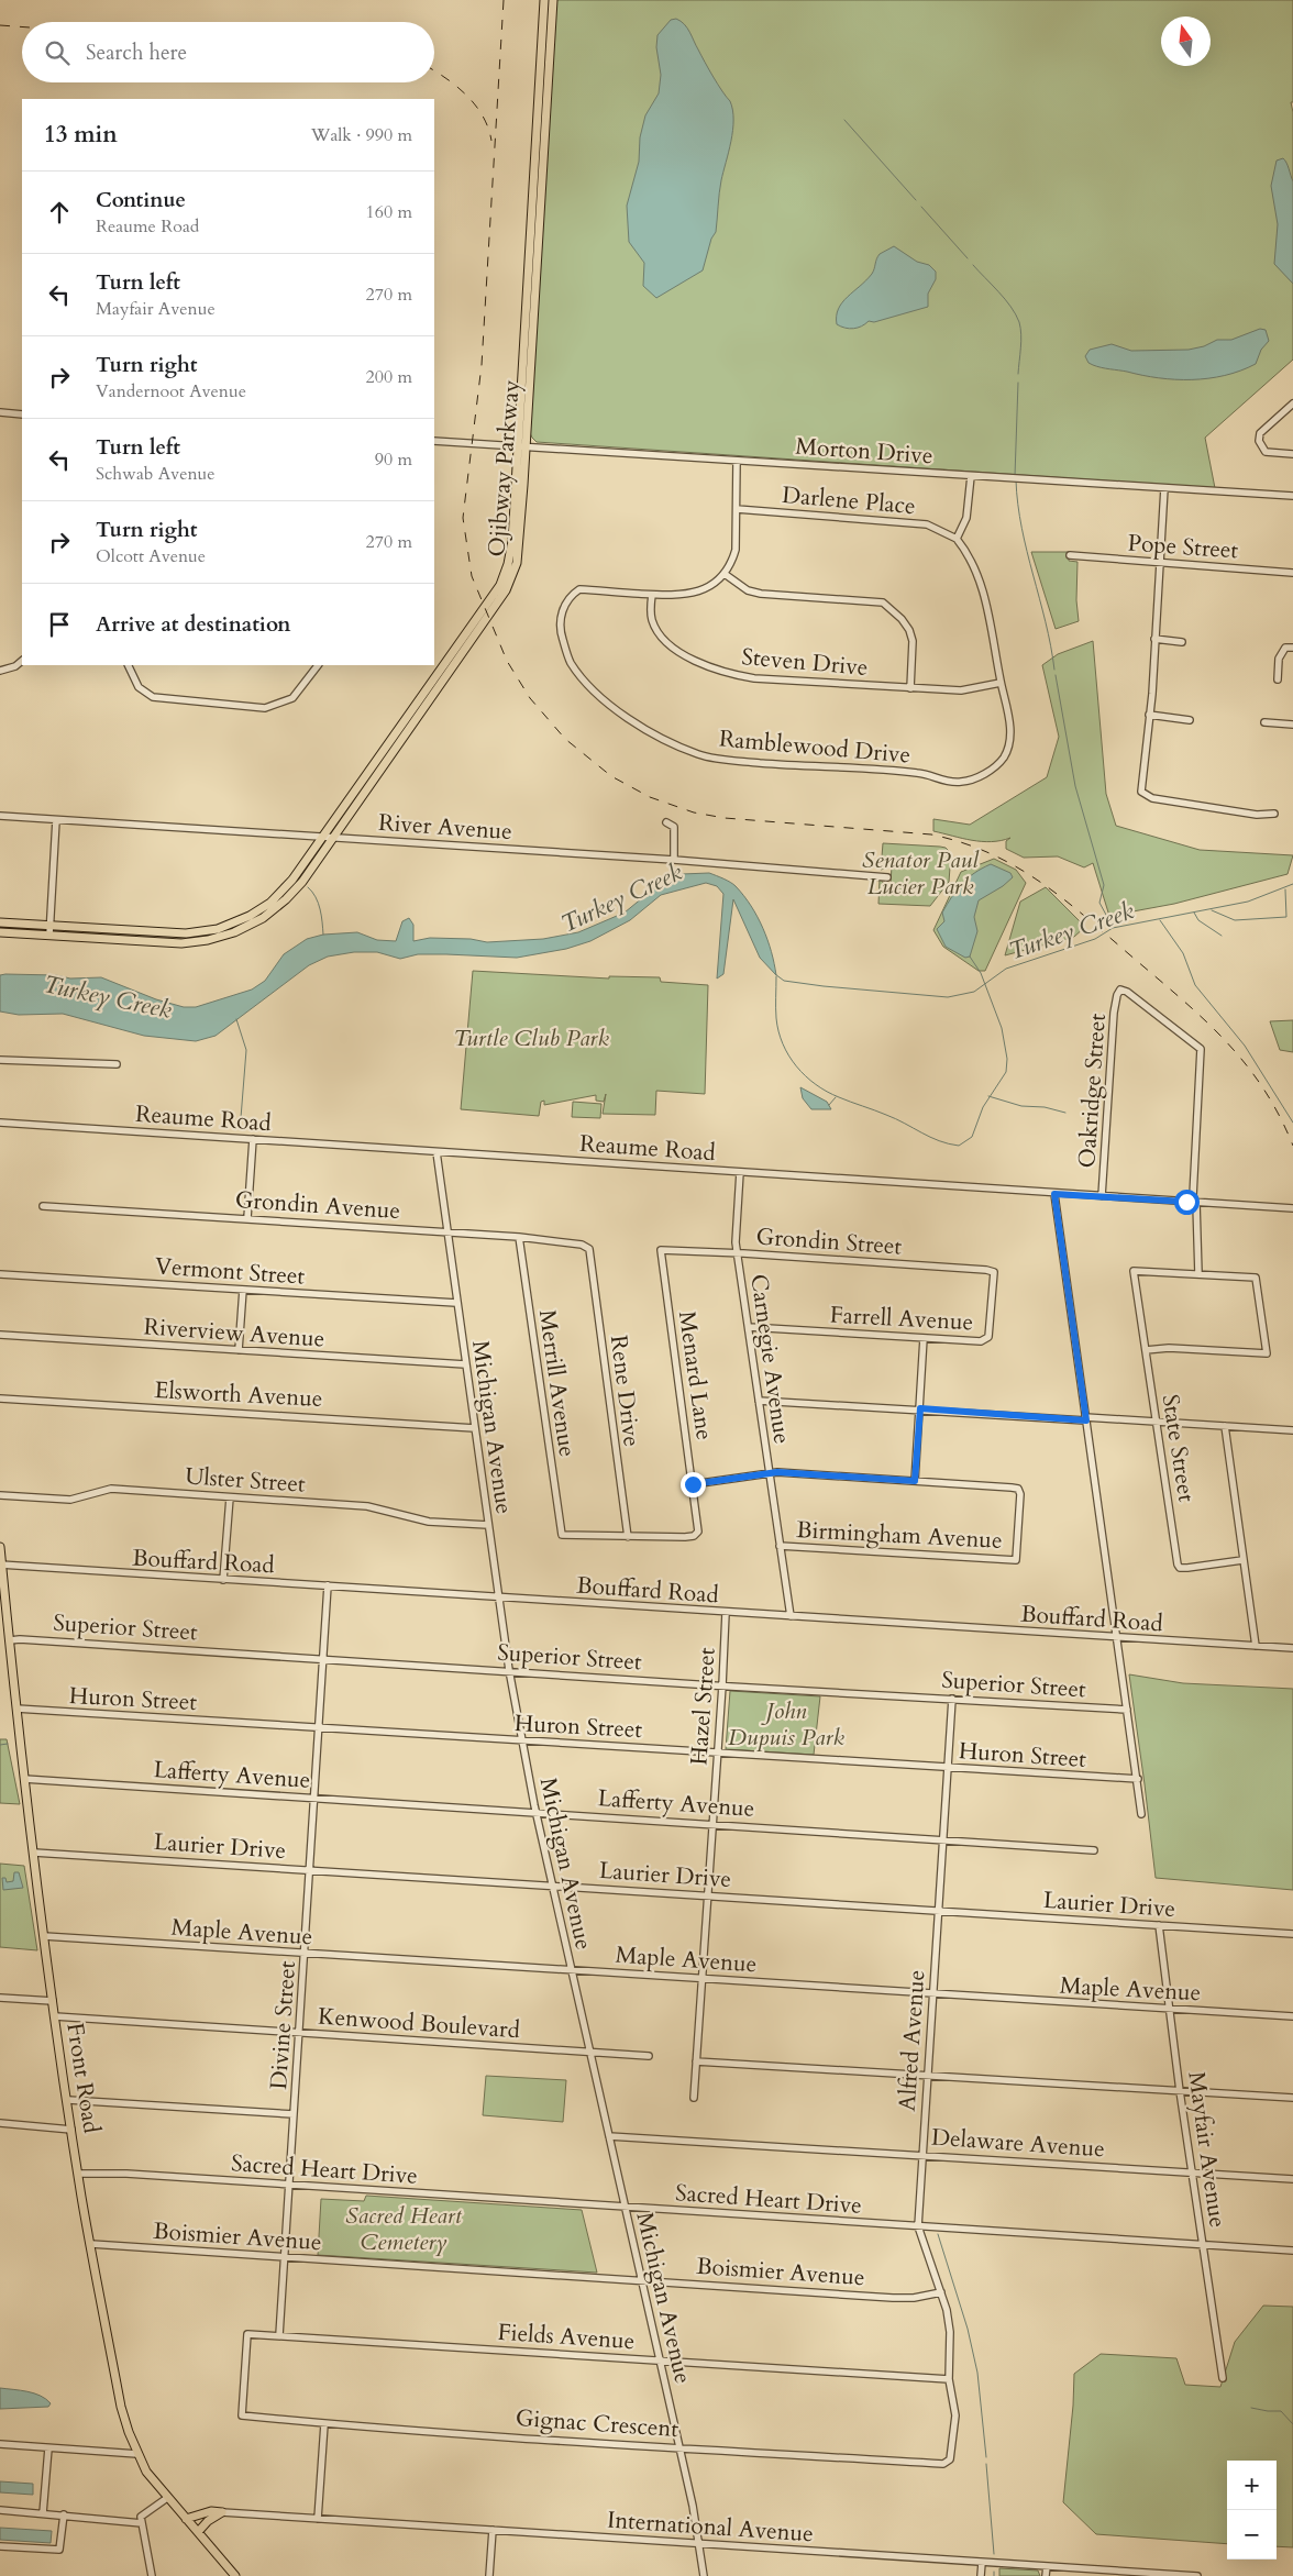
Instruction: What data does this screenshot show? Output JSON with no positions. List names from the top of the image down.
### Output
{
  "streets": {
    "main road": ["Ojibway Parkway", "Front Road"],
    "street": [
      "Morton Drive",
      "Darlene Place",
      "Pope Street",
      "Steven Drive",
      "Ramblewood Drive",
      "River Avenue",
      "Oakridge Street",
      "Reaume Road",
      "Grondin Avenue",
      "Grondin Street",
      "Vermont Street",
      "Farrell Avenue",
      "Riverview Avenue",
      "Carnegie Avenue",
      "Menard Lane",
      "Merrill Avenue",
      "Rene Drive",
      "Elsworth Avenue",
      "Michigan Avenue",
      "State Street",
      "Ulster Street",
      "Birmingham Avenue",
      "Bouffard Road",
      "Superior Street",
      "Huron Street",
      "Hazel Street",
      "Lafferty Avenue",
      "Laurier Drive",
      "Maple Avenue",
      "Kenwood Boulevard",
      "Divine Street",
      "Alfred Avenue",
      "Delaware Avenue",
      "Mayfair Avenue",
      "Sacred Heart Drive",
      "Boismier Avenue",
      "Fields Avenue",
      "Gignac Crescent",
      "International Avenue"
    ]
  },
  "crossings": [
    ["Morton Drive", "Ojibway Parkway"],
    ["Morton Drive", "Ramblewood Drive"],
    ["Ojibway Parkway", "River Avenue"],
    ["Darlene Place", "Ramblewood Drive"],
    ["Steven Drive", "Ramblewood Drive"],
    ["Oakridge Street", "Reaume Road"],
    ["Reaume Road", "Carnegie Avenue"],
    ["Reaume Road", "Michigan Avenue"],
    ["Grondin Avenue", "Merrill Avenue"],
    ["Grondin Avenue", "Rene Drive"],
    ["Grondin Avenue", "Michigan Avenue"],
    ["Grondin Street", "Farrell Avenue"],
    ["Grondin Street", "Carnegie Avenue"],
    ["Grondin Street", "Menard Lane"],
    ["Vermont Street", "Michigan Avenue"],
    ["Farrell Avenue", "Carnegie Avenue"],
    ["Riverview Avenue", "Michigan Avenue"],
    ["Carnegie Avenue", "Birmingham Avenue"],
    ["Carnegie Avenue", "Bouffard Road"],
    ["Menard Lane", "Merrill Avenue"],
    ["Menard Lane", "Rene Drive"],
    ["Elsworth Avenue", "Michigan Avenue"],
    ["Michigan Avenue", "Ulster Street"],
    ["Michigan Avenue", "Bouffard Road"],
    ["Michigan Avenue", "Superior Street"],
    ["Michigan Avenue", "Huron Street"],
    ["Michigan Avenue", "Lafferty Avenue"],
    ["Michigan Avenue", "Laurier Drive"],
    ["Michigan Avenue", "Maple Avenue"],
    ["Michigan Avenue", "Kenwood Boulevard"],
    ["Michigan Avenue", "Delaware Avenue"],
    ["Michigan Avenue", "Sacred Heart Drive"],
    ["Michigan Avenue", "Boismier Avenue"],
    ["Michigan Avenue", "Fields Avenue"],
    ["Michigan Avenue", "Gignac Crescent"],
    ["Michigan Avenue", "International Avenue"],
    ["Bouffard Road", "Hazel Street"],
    ["Bouffard Road", "Divine Street"],
    ["Bouffard Road", "Front Road"],
    ["Superior Street", "Hazel Street"],
    ["Superior Street", "Divine Street"],
    ["Superior Street", "Alfred Avenue"],
    ["Superior Street", "Front Road"],
    ["Huron Street", "Hazel Street"],
    ["Huron Street", "Divine Street"],
    ["Huron Street", "Alfred Avenue"],
    ["Huron Street", "Front Road"],
    ["Hazel Street", "Lafferty Avenue"],
    ["Hazel Street", "Laurier Drive"],
    ["Hazel Street", "Maple Avenue"],
    ["Lafferty Avenue", "Divine Street"],
    ["Lafferty Avenue", "Alfred Avenue"],
    ["Lafferty Avenue", "Front Road"],
    ["Laurier Drive", "Divine Street"],
    ["Laurier Drive", "Alfred Avenue"],
    ["Laurier Drive", "Front Road"],
    ["Laurier Drive", "Mayfair Avenue"],
    ["Maple Avenue", "Divine Street"],
    ["Maple Avenue", "Alfred Avenue"],
    ["Maple Avenue", "Front Road"],
    ["Maple Avenue", "Mayfair Avenue"],
    ["Kenwood Boulevard", "Divine Street"],
    ["Kenwood Boulevard", "Front Road"],
    ["Divine Street", "Sacred Heart Drive"],
    ["Divine Street", "Boismier Avenue"],
    ["Divine Street", "Fields Avenue"],
    ["Alfred Avenue", "Delaware Avenue"],
    ["Alfred Avenue", "Sacred Heart Drive"],
    ["Alfred Avenue", "Boismier Avenue"],
    ["Alfred Avenue", "Fields Avenue"],
    ["Alfred Avenue", "Gignac Crescent"],
    ["Front Road", "Sacred Heart Drive"],
    ["Front Road", "Boismier Avenue"],
    ["Delaware Avenue", "Mayfair Avenue"],
    ["Mayfair Avenue", "Sacred Heart Drive"],
    ["Fields Avenue", "Gignac Crescent"]
  ],
  "water": ["Turkey Creek"],
  "parks": [
    "Senator Paul Lucier Park",
    "Turtle Club Park",
    "John Dupuis Park",
    "Sacred Heart Cemetery"
  ],
  "north": "top",
  "page": {
    "search": "Search here",
    "heading": ["13 min", "Walk · 990 m"],
    "list": [
      ["Continue", "Reaume Road", "160 m"],
      ["Turn left", "Mayfair Avenue", "270 m"],
      ["Turn right", "Vandernoot Avenue", "200 m"],
      ["Turn left", "Schwab Avenue", "90 m"],
      ["Turn right", "Olcott Avenue", "270 m"],
      "Arrive at destination"
    ],
    "map_buttons": ["+", "−"]
  }
}
